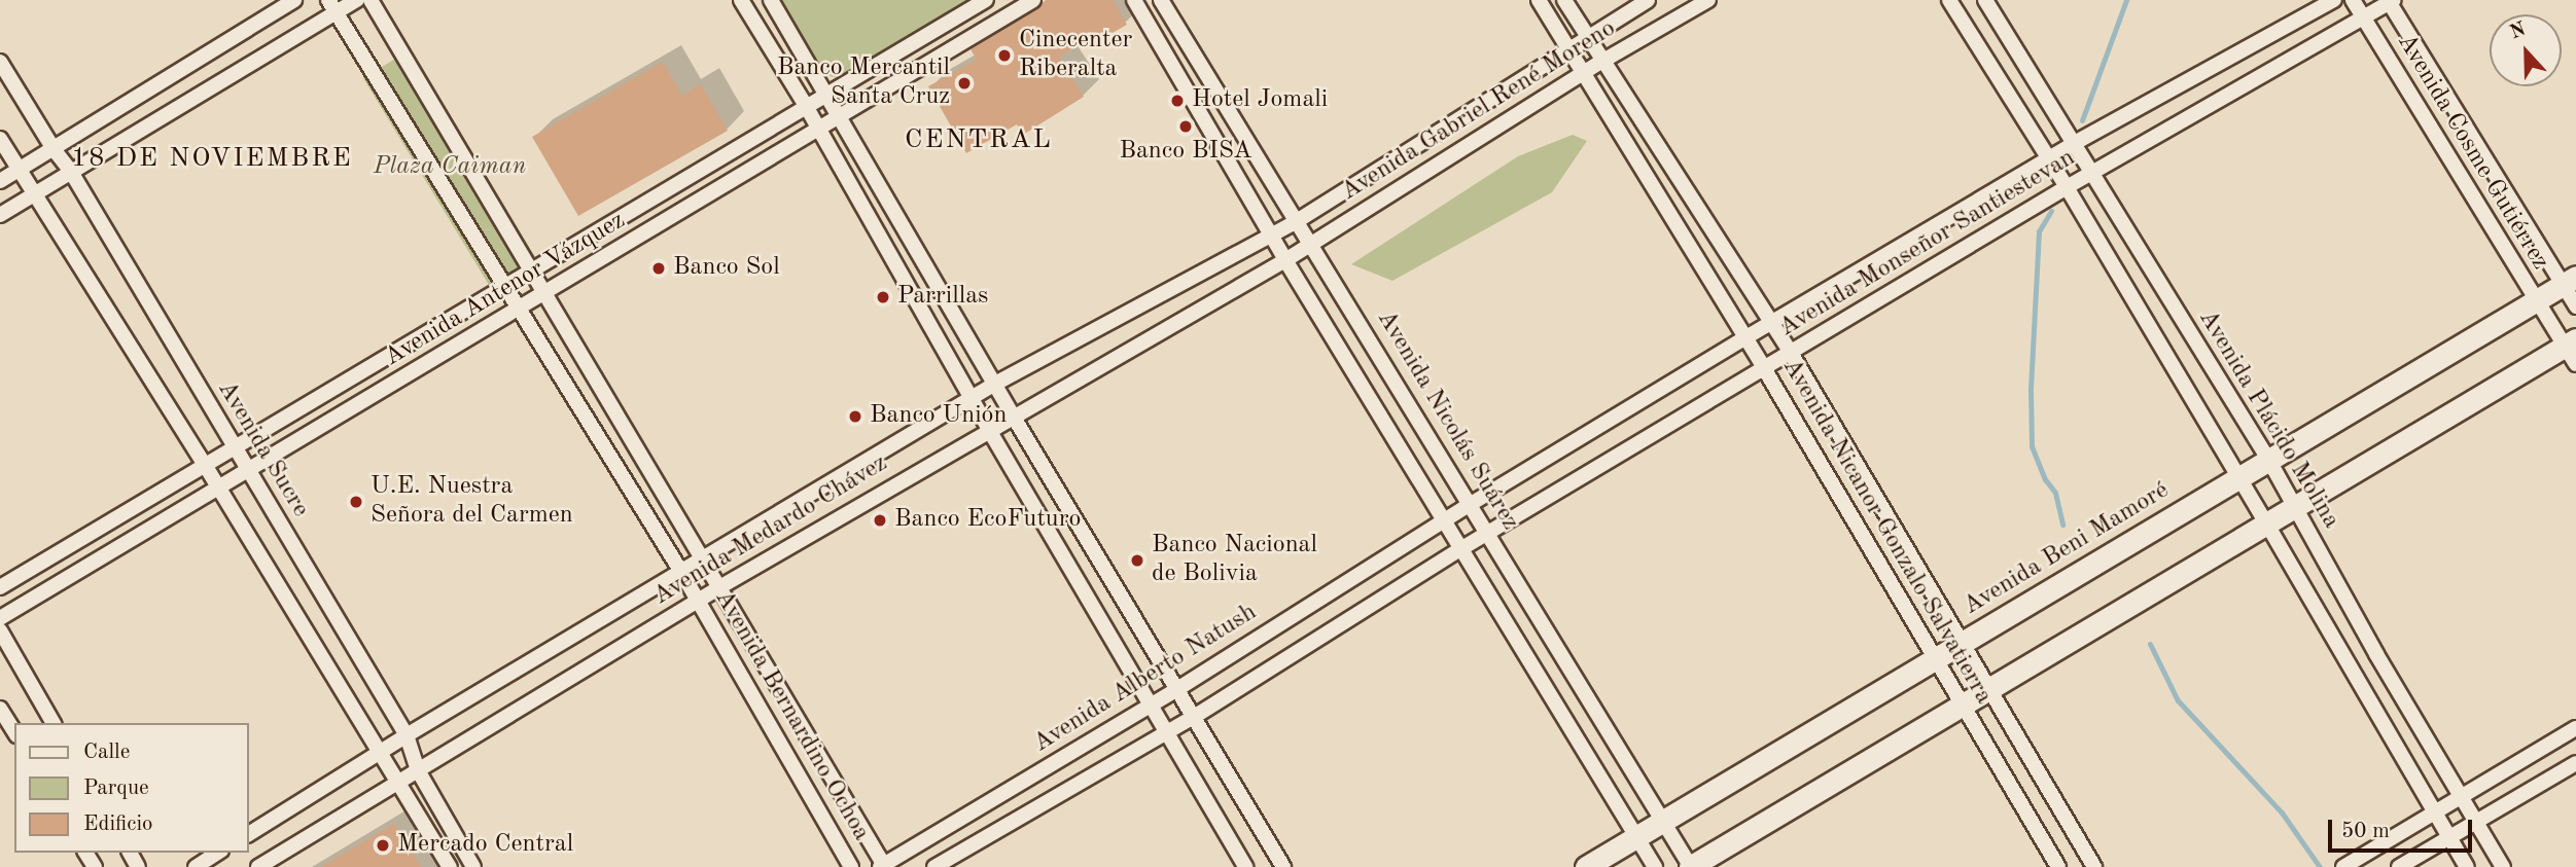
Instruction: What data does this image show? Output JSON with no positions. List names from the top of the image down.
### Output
{
  "streets": {
    "street": [
      "Avenida Gabriel René Moreno",
      "Avenida Cosme Gutiérrez",
      "Avenida Monseñor Santiestevan",
      "Avenida Antenor Vázquez",
      "Avenida Plácido Molina",
      "Avenida Nicolás Suárez",
      "Avenida Sucre",
      "Avenida Medardo Chávez",
      "Avenida Nicanor Gonzalo Salvatierra",
      "Avenida Beni Mamoré",
      "Avenida Alberto Natush",
      "Avenida Bernardino Ochoa"
    ]
  },
  "crossings": [
    ["Avenida Gabriel René Moreno", "Avenida Nicolás Suárez"],
    ["Avenida Gabriel René Moreno", "Avenida Medardo Chávez"],
    ["Avenida Gabriel René Moreno", "Avenida Nicanor Gonzalo Salvatierra"],
    ["Avenida Cosme Gutiérrez", "Avenida Monseñor Santiestevan"],
    ["Avenida Cosme Gutiérrez", "Avenida Beni Mamoré"],
    ["Avenida Monseñor Santiestevan", "Avenida Plácido Molina"],
    ["Avenida Monseñor Santiestevan", "Avenida Nicolás Suárez"],
    ["Avenida Monseñor Santiestevan", "Avenida Nicanor Gonzalo Salvatierra"],
    ["Avenida Monseñor Santiestevan", "Avenida Alberto Natush"],
    ["Avenida Antenor Vázquez", "Avenida Sucre"],
    ["Avenida Antenor Vázquez", "Avenida Bernardino Ochoa"],
    ["Avenida Plácido Molina", "Avenida Beni Mamoré"],
    ["Avenida Nicolás Suárez", "Avenida Medardo Chávez"],
    ["Avenida Nicolás Suárez", "Avenida Beni Mamoré"],
    ["Avenida Nicolás Suárez", "Avenida Alberto Natush"],
    ["Avenida Sucre", "Avenida Medardo Chávez"],
    ["Avenida Medardo Chávez", "Avenida Bernardino Ochoa"],
    ["Avenida Nicanor Gonzalo Salvatierra", "Avenida Beni Mamoré"],
    ["Avenida Alberto Natush", "Avenida Bernardino Ochoa"]
  ],
  "districts": ["CENTRAL", "18 DE NOVIEMBRE"],
  "parks": ["Plaza Caiman"],
  "places": [
    "Cinecenter Riberalta",
    "Banco Mercantil Santa Cruz",
    "Hotel Jomali",
    "Banco BISA",
    "Banco Sol",
    "Parrillas",
    "Banco Unión",
    "U.E. Nuestra Señora del Carmen",
    "Banco EcoFuturo",
    "Banco Nacional de Bolivia",
    "Mercado Central"
  ],
  "legend": ["Calle", "Parque", "Edificio"],
  "scale_bar": "50 m",
  "north": "top"
}
